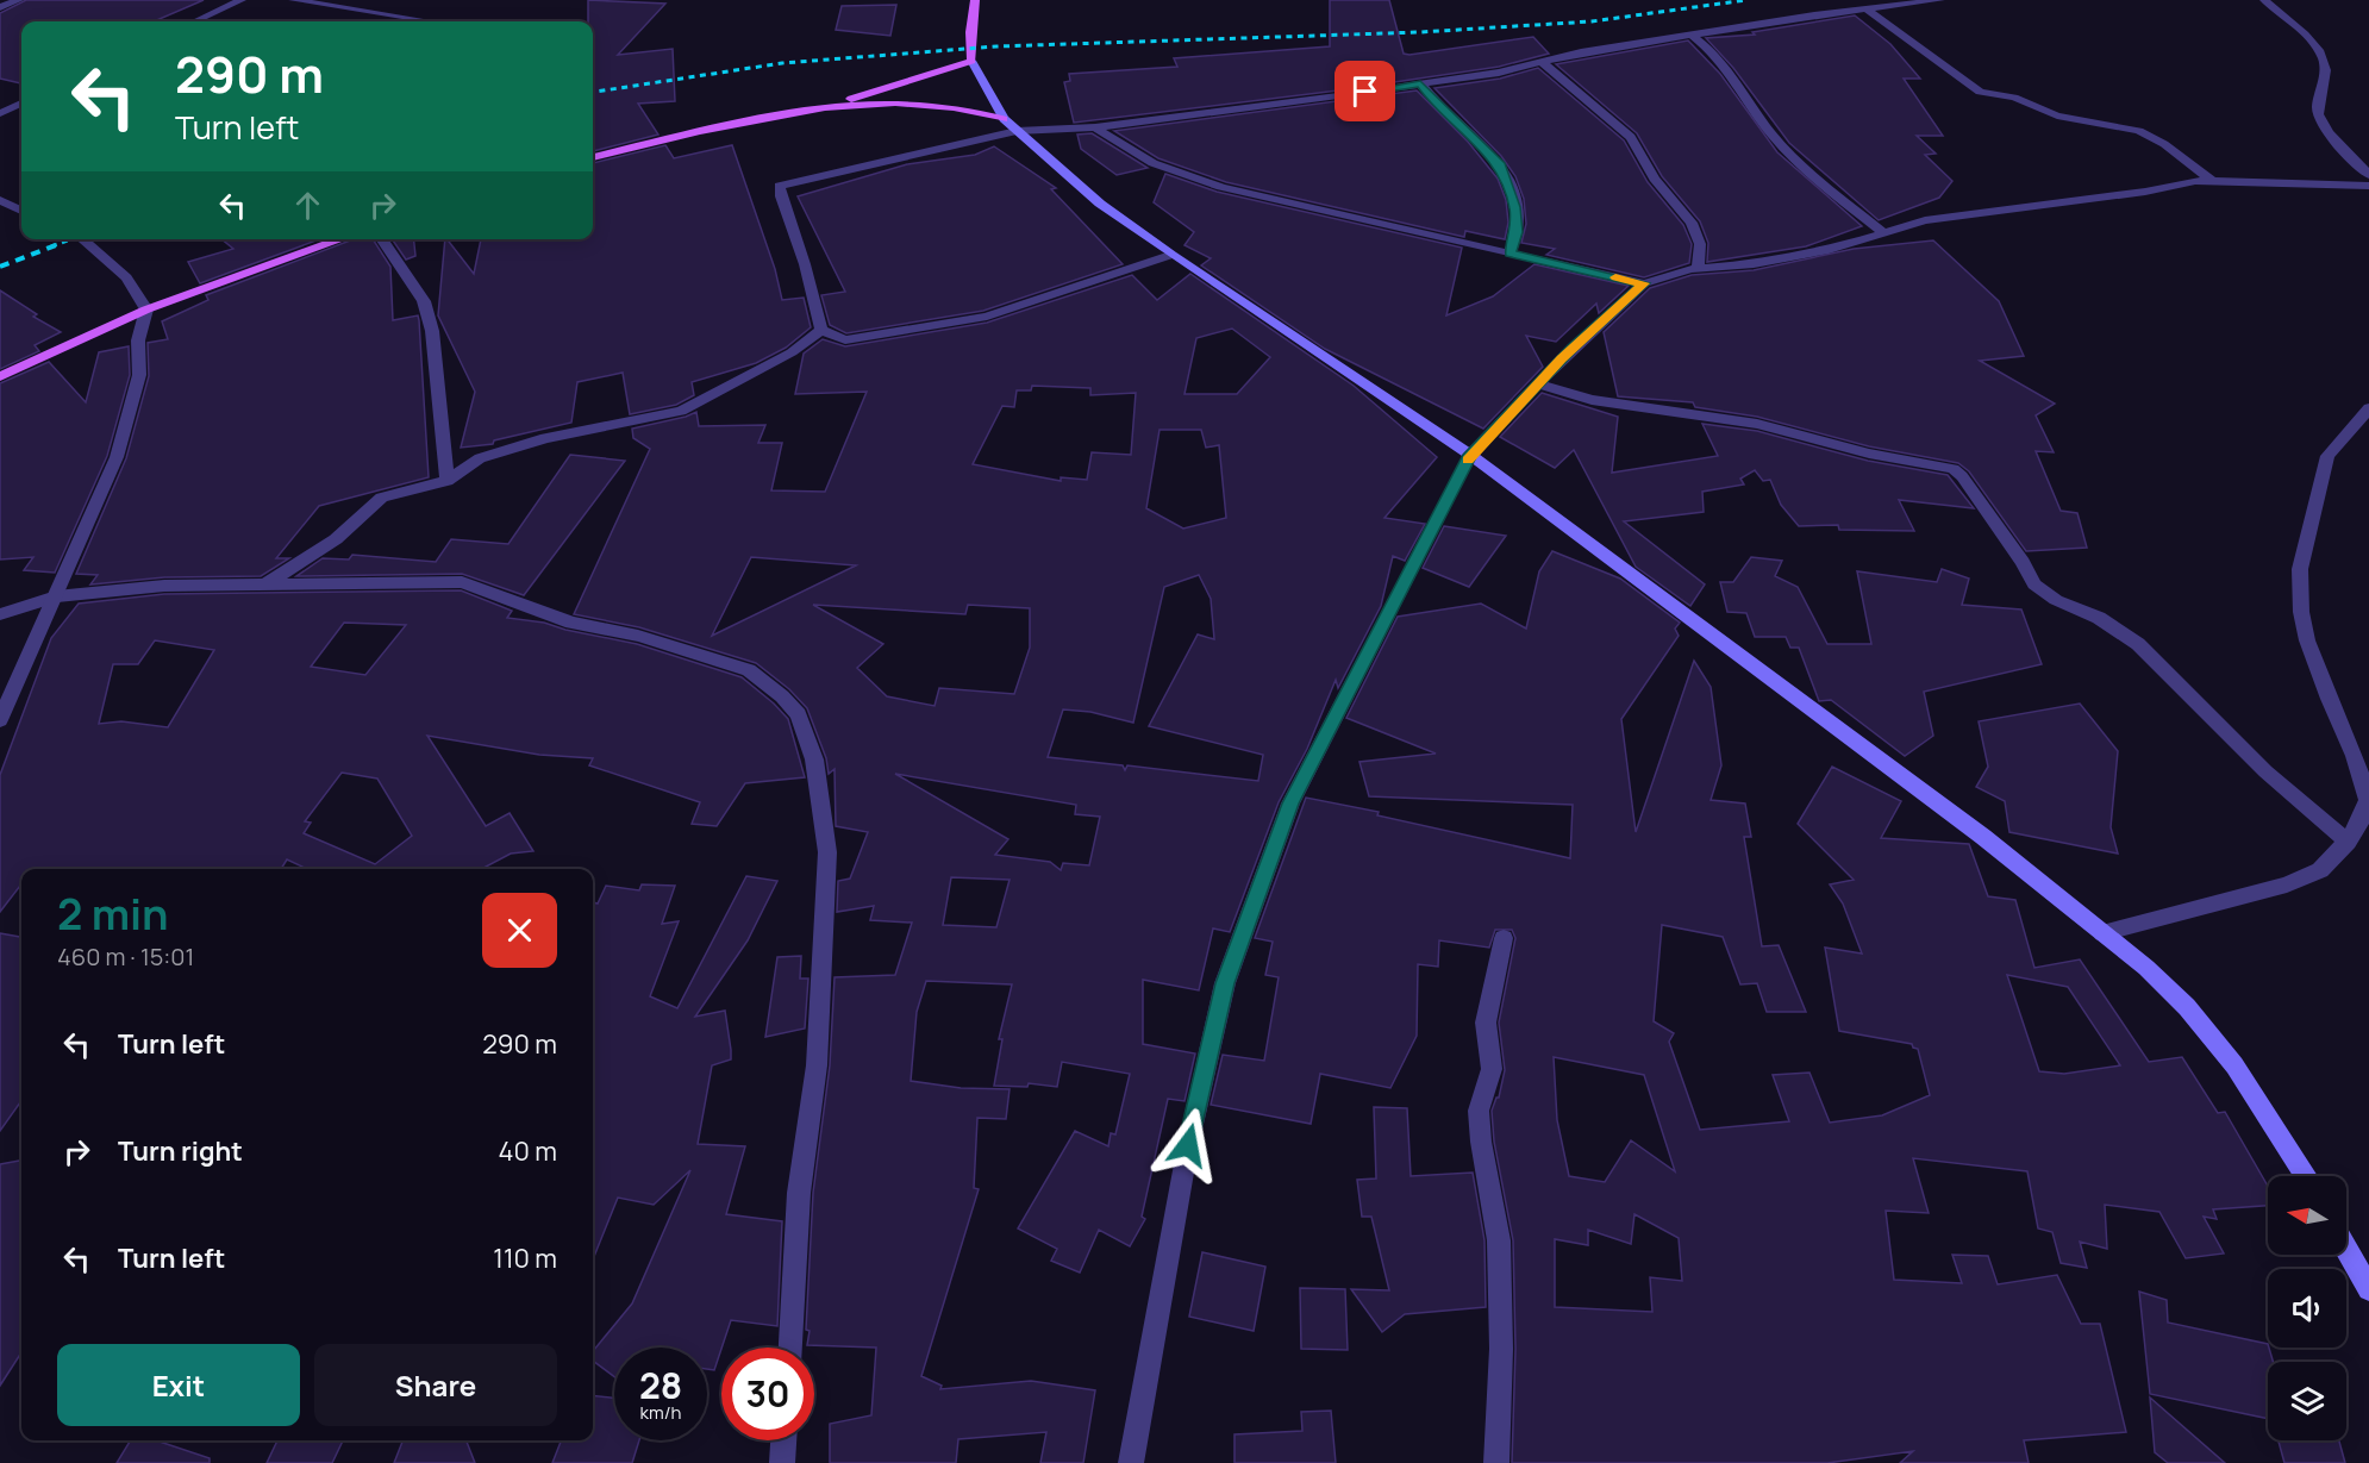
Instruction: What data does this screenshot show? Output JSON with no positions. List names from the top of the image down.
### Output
{
  "north": "left",
  "page": {
    "turn": ["290 m", "Turn left"],
    "heading": ["2 min", "460 m · 15:01"],
    "list": [
      {
        "name": "Turn left",
        "value": "290 m"
      },
      {
        "name": "Turn right",
        "value": "40 m"
      },
      {
        "name": "Turn left",
        "value": "110 m"
      }
    ],
    "buttons": ["Exit", "Share"],
    "speed": "28 km/h",
    "limit": "30"
  }
}
